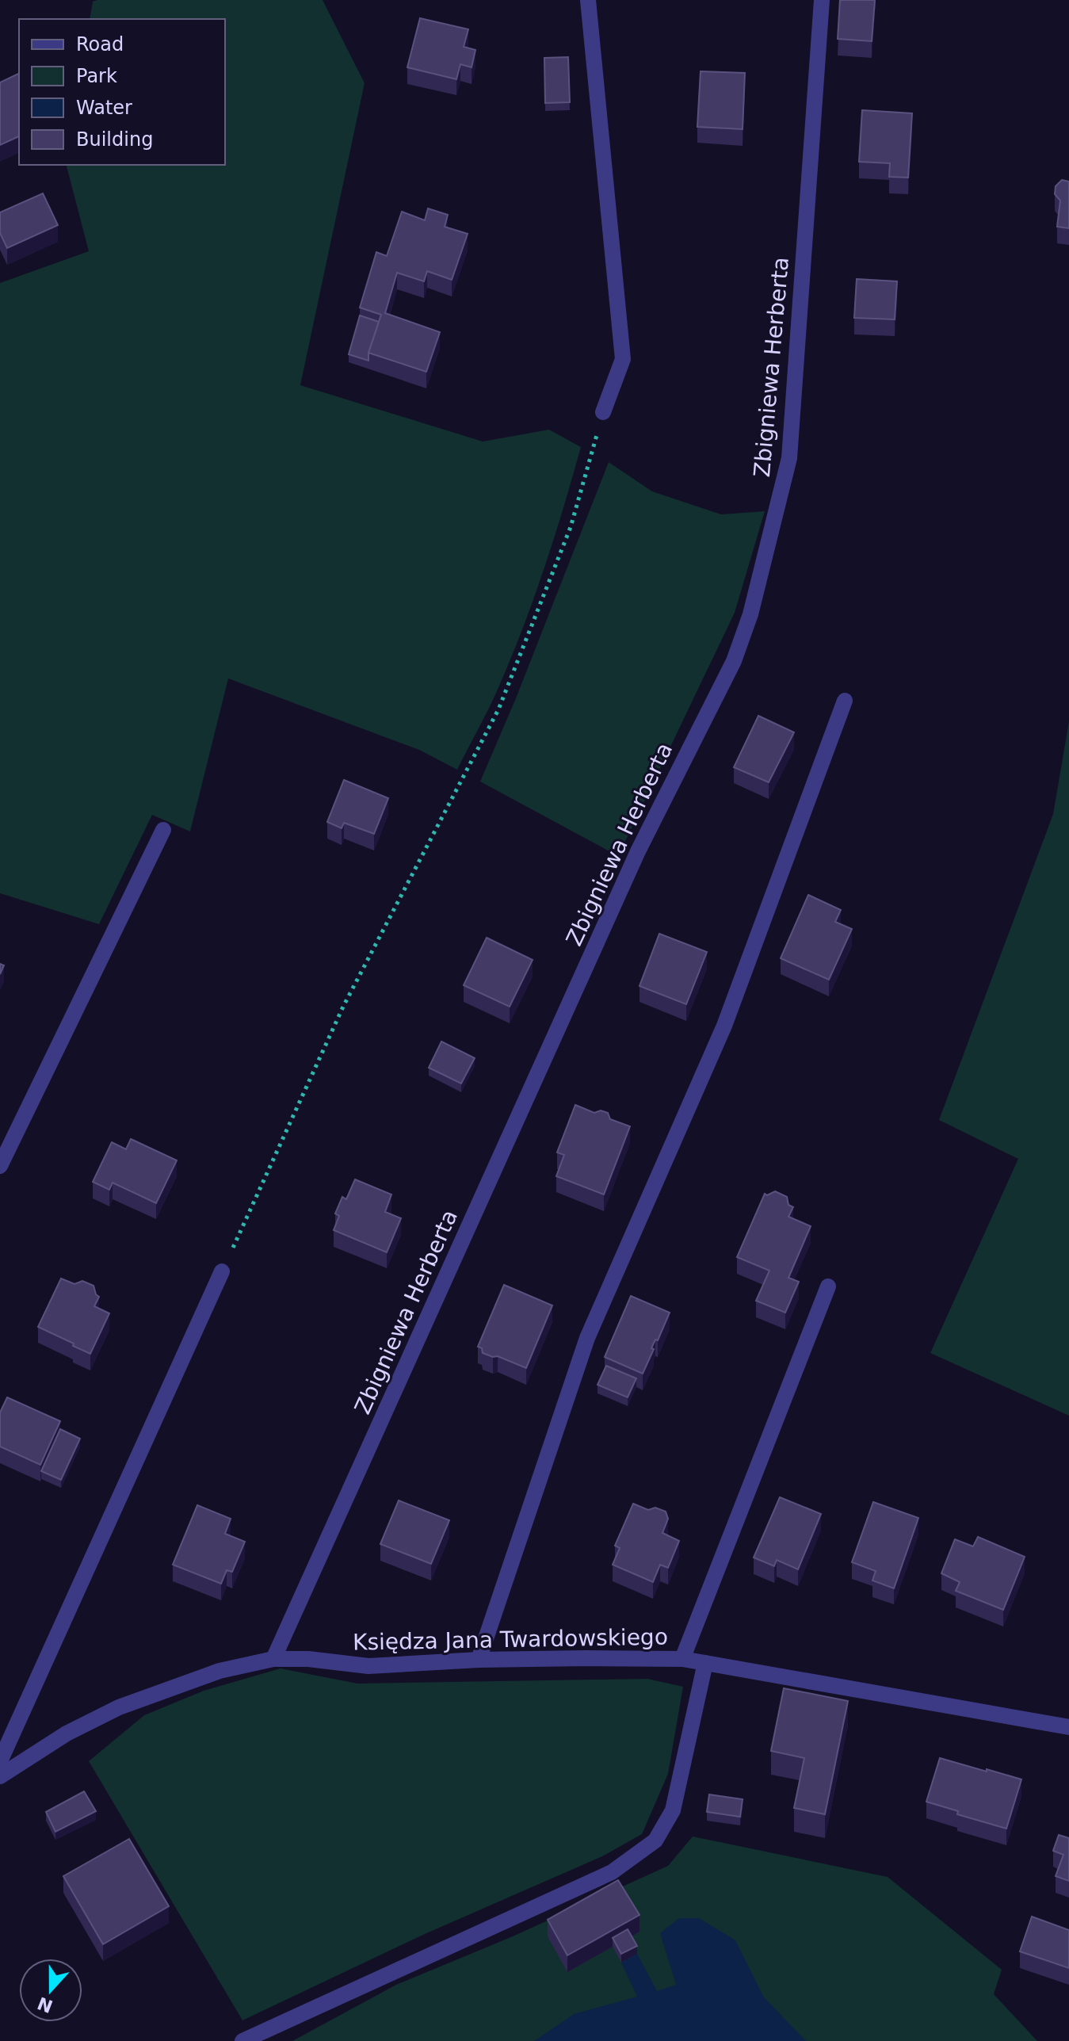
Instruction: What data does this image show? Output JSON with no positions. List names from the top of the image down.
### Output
{
  "streets": {
    "street": ["Zbigniewa Herberta", "Księdza Jana Twardowskiego"]
  },
  "crossings": [
    ["Zbigniewa Herberta", "Księdza Jana Twardowskiego"]
  ],
  "legend": [
    "Road",
    "Park",
    "Water",
    "Building"
  ],
  "north": "bottom"
}
